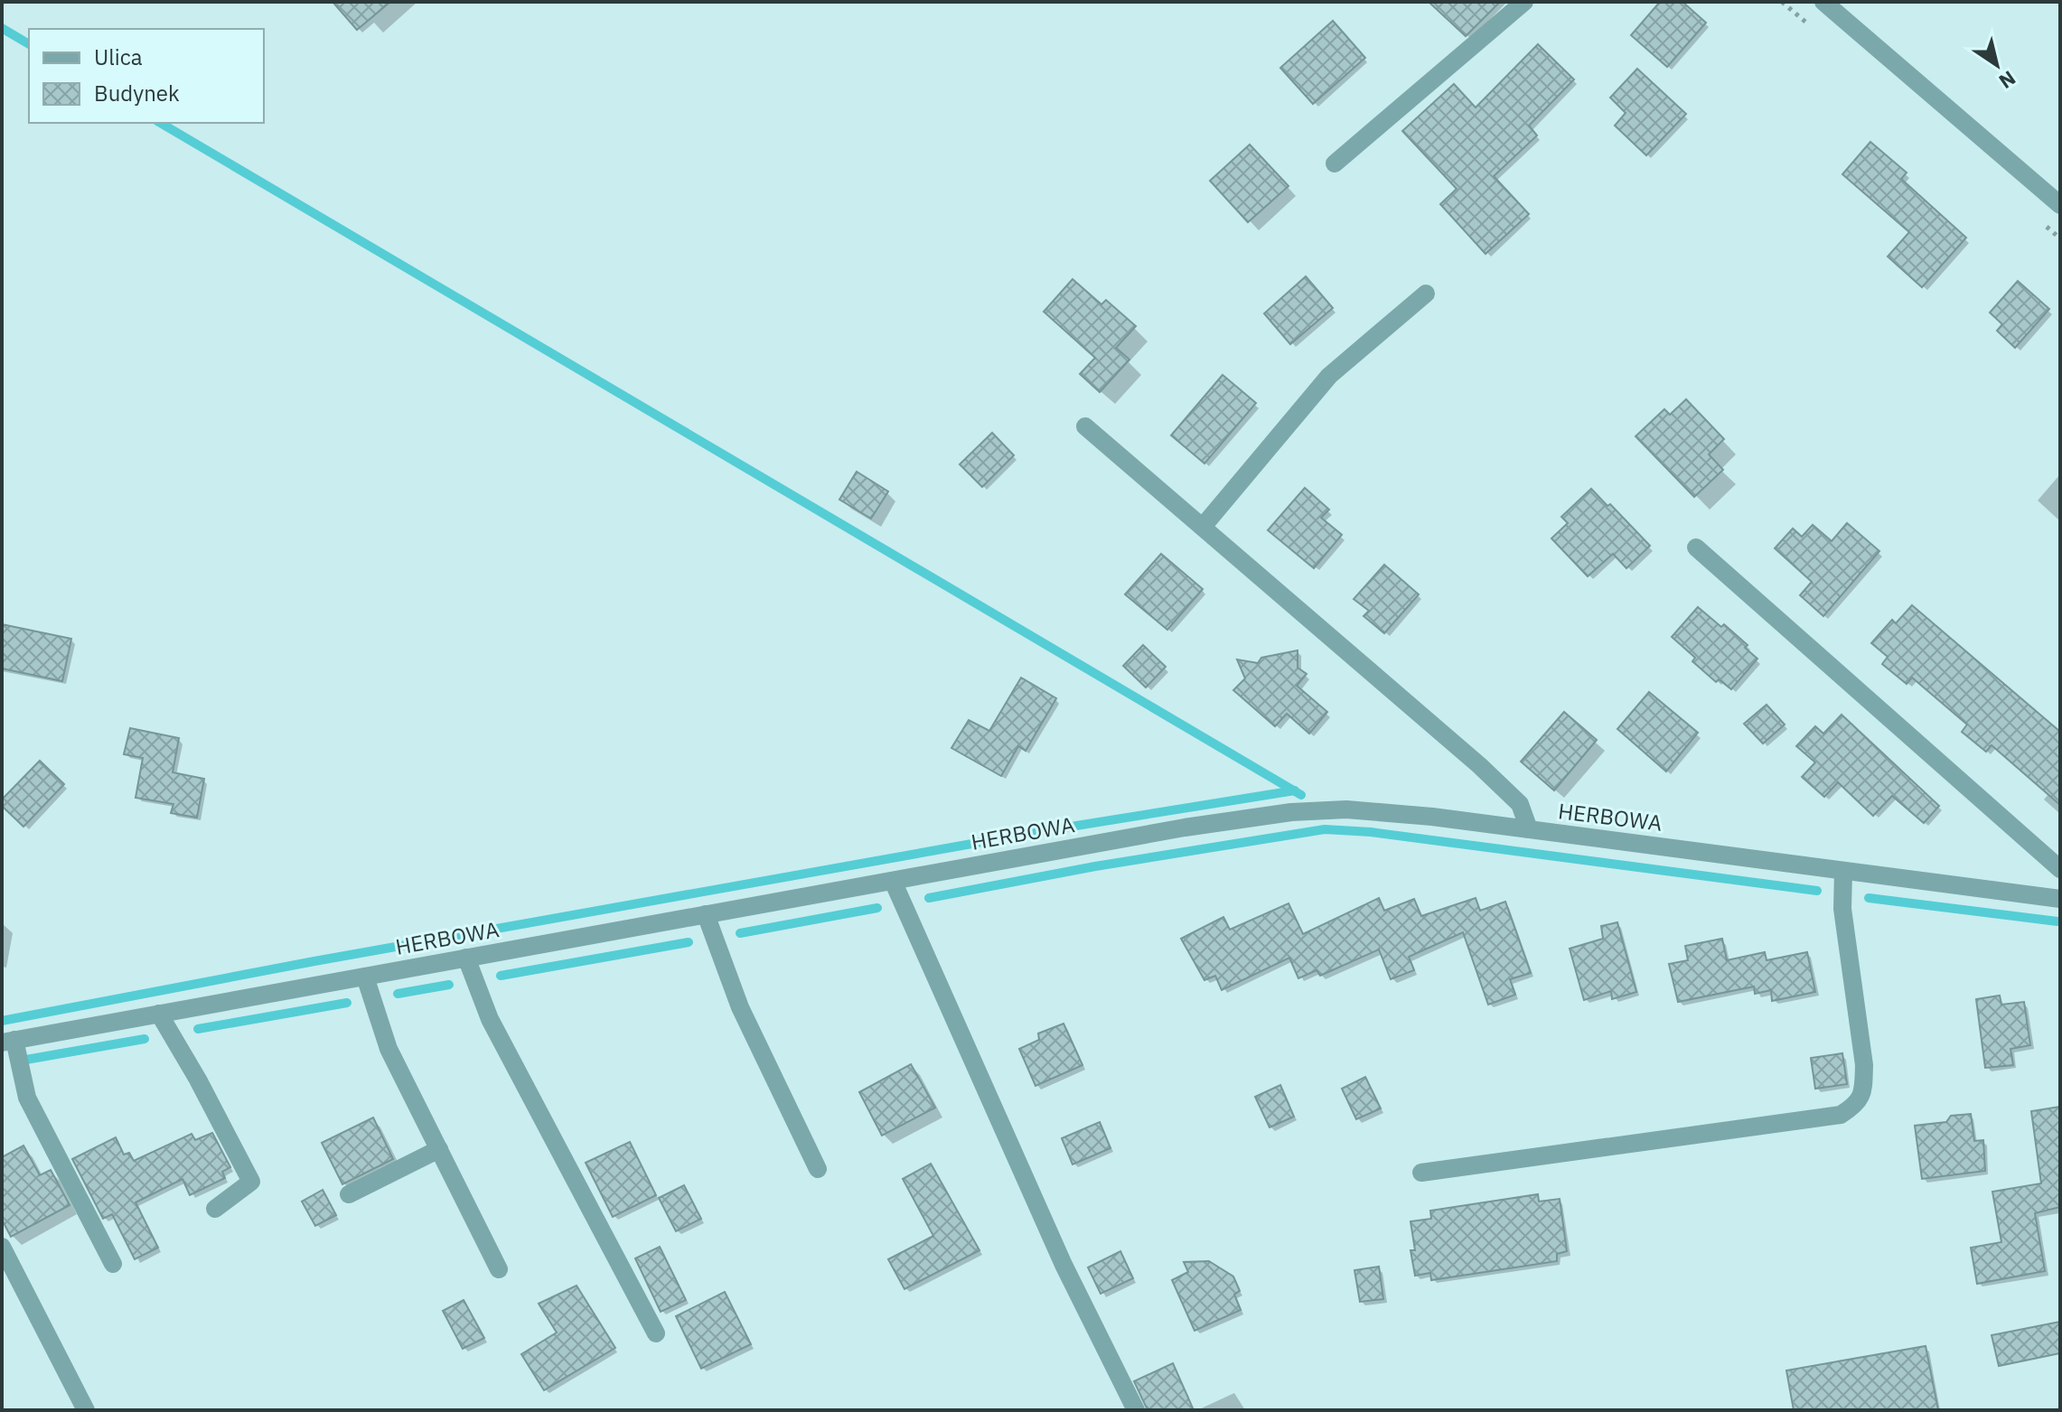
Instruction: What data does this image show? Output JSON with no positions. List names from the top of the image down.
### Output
{
  "streets": {
    "street": ["HERBOWA"]
  },
  "legend": ["Ulica", "Budynek"],
  "north": "bottom right"
}
